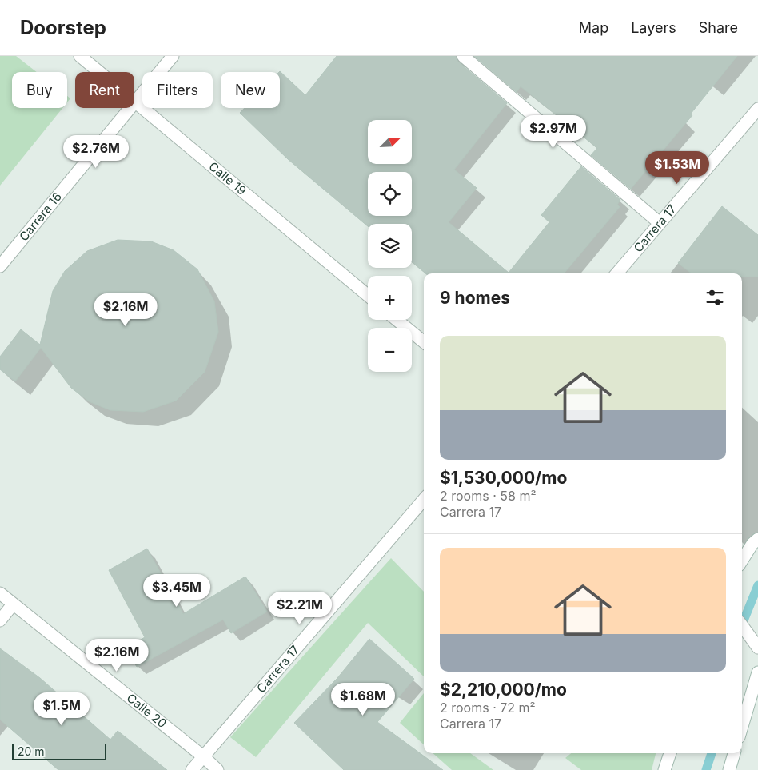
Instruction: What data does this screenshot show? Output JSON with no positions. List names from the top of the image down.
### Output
{
  "streets": {
    "street": [
      "Calle 19",
      "Carrera 16",
      "Carrera 17",
      "Calle 20"
    ]
  },
  "crossings": [
    ["Calle 19", "Carrera 16"],
    ["Carrera 17", "Calle 20"]
  ],
  "scale_bar": "20 m",
  "north": "top right",
  "page": {
    "header": "Doorstep",
    "nav": ["Map", "Layers", "Share"],
    "chip": [
      "Buy",
      "Rent",
      "Filters",
      "New"
    ],
    "price": [
      "$2.97M",
      "$2.76M",
      "$1.53M",
      "$2.16M",
      "$3.45M",
      "$2.21M",
      "$2.16M",
      "$1.68M",
      "$1.5M"
    ],
    "map_buttons": ["+", "−"],
    "heading": "9 homes",
    "list": [
      {
        "name": "$1,530,000/mo",
        "note": "2 rooms · 58 m² · Carrera 17"
      },
      {
        "name": "$2,210,000/mo",
        "note": "2 rooms · 72 m² · Carrera 17"
      }
    ],
    "scale": "20 m"
  }
}
